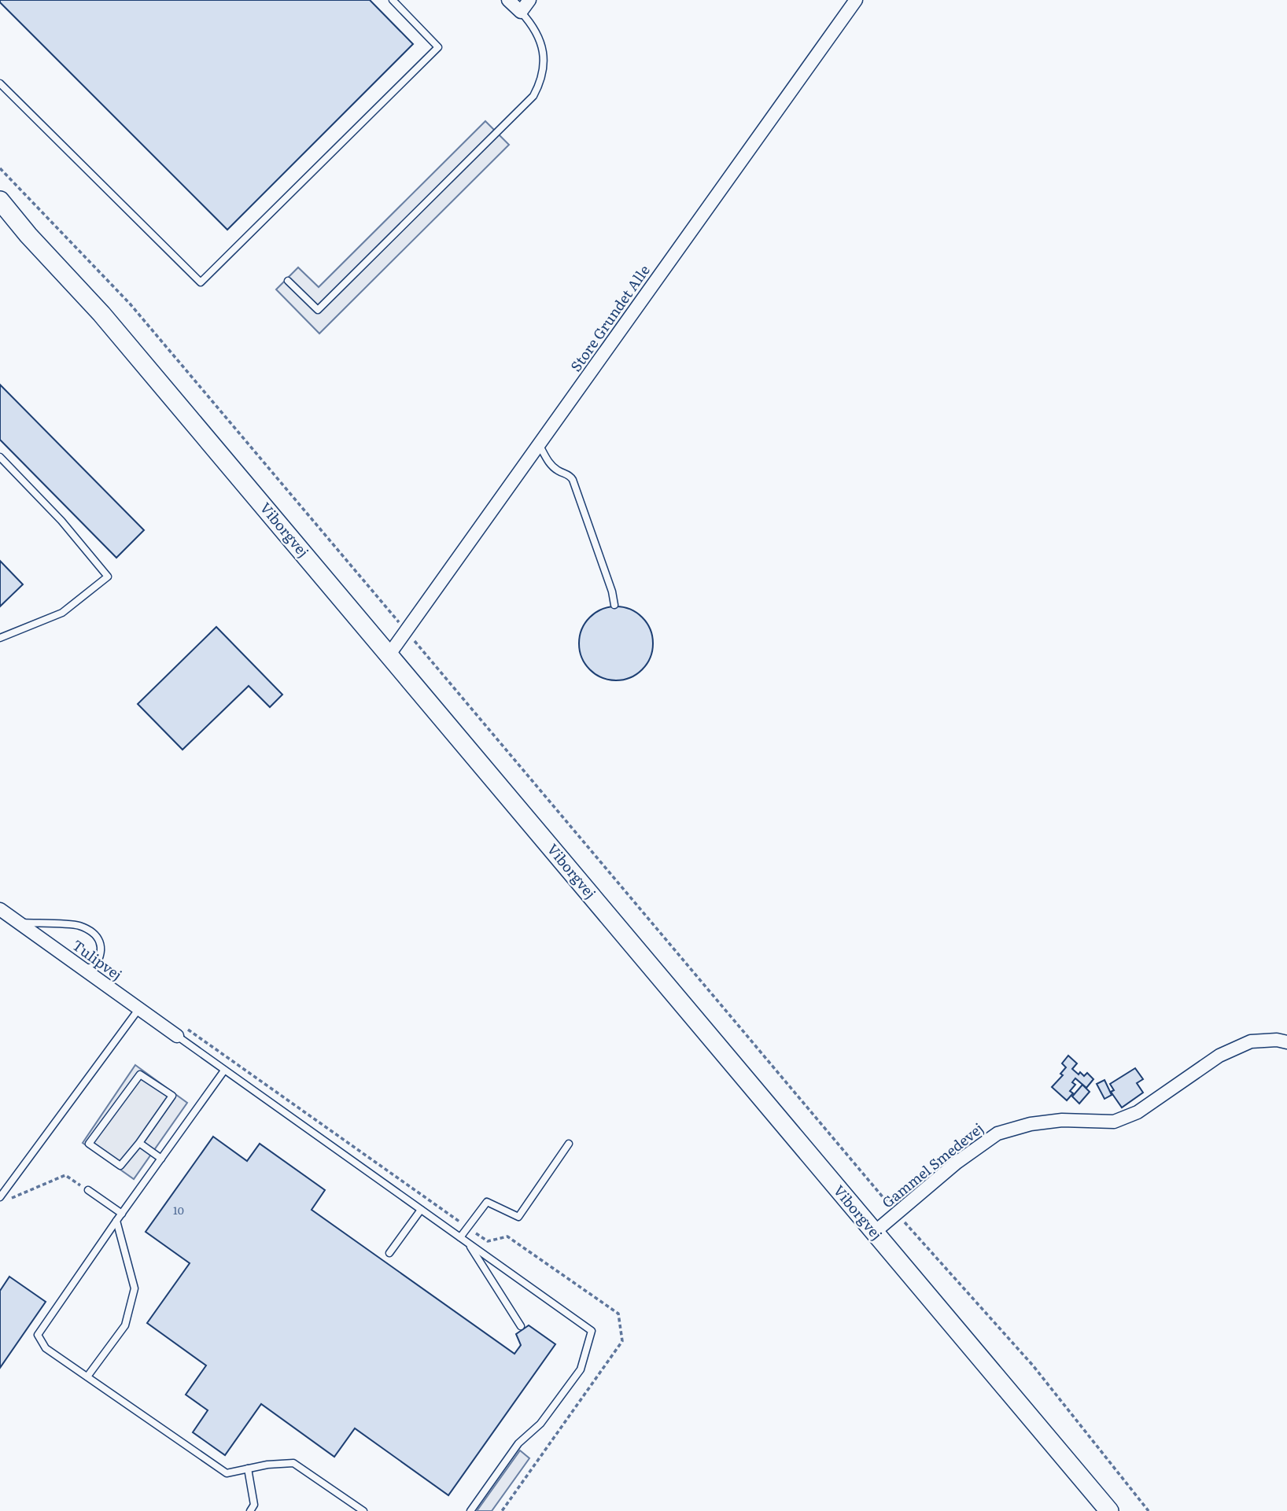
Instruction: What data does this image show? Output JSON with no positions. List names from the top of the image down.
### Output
{
  "streets": {
    "street": [
      "Store Grundet Alle",
      "Viborgvej",
      "Tulipvej",
      "Gammel Smedevej"
    ]
  },
  "crossings": [
    ["Store Grundet Alle", "Viborgvej"],
    ["Viborgvej", "Gammel Smedevej"]
  ],
  "house_numbers": ["10"]
}
